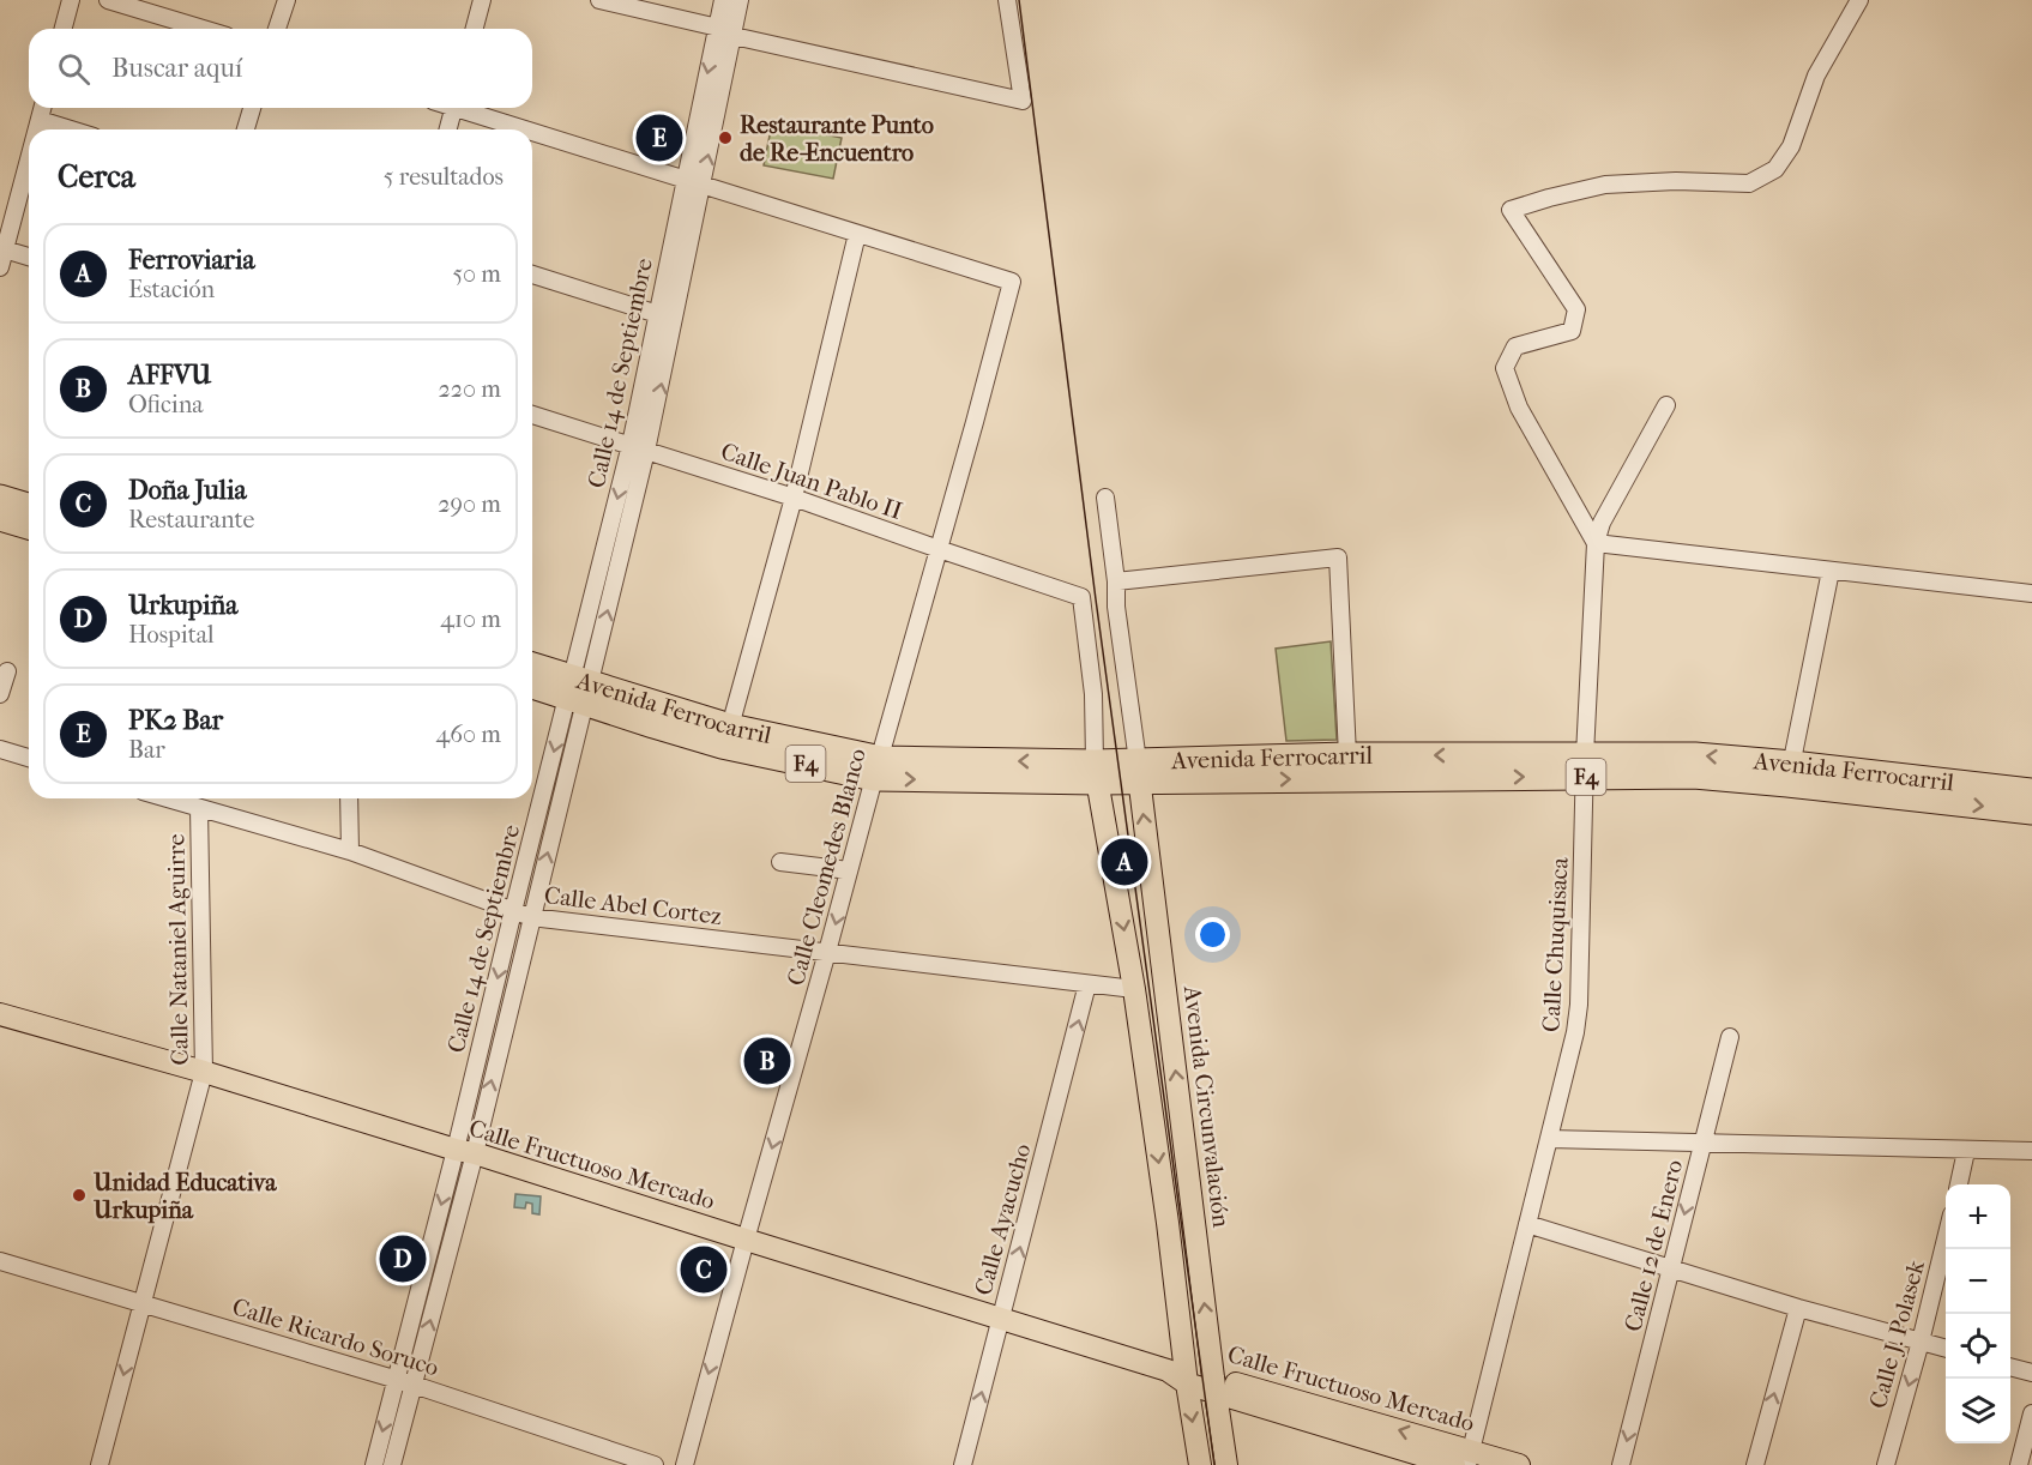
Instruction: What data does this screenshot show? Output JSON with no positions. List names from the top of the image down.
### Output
{
  "streets": {
    "highway": ["Avenida Ferrocarril", "F4"],
    "main road": ["Avenida Circunvalación", "Calle Fructuoso Mercado"],
    "street": [
      "Calle 14 de Septiembre",
      "Calle Juan Pablo II",
      "Calle Cleomedes Blanco",
      "Calle Abel Cortez",
      "Calle Chuquisaca",
      "Calle Nataniel Aguirre",
      "Calle Ayacucho",
      "Calle 12 de Enero",
      "Calle J. Polasek",
      "Calle Ricardo Soruco"
    ]
  },
  "crossings": [
    ["Calle 14 de Septiembre", "Calle Juan Pablo II"],
    ["Calle 14 de Septiembre", "Avenida Ferrocarril"],
    ["Calle 14 de Septiembre", "Calle Abel Cortez"],
    ["Calle 14 de Septiembre", "Calle Fructuoso Mercado"],
    ["Calle 14 de Septiembre", "Calle Ricardo Soruco"],
    ["Calle Juan Pablo II", "Calle Cleomedes Blanco"],
    ["Calle Juan Pablo II", "Avenida Circunvalación"],
    ["Avenida Ferrocarril", "Calle Cleomedes Blanco"],
    ["Avenida Ferrocarril", "Calle Chuquisaca"],
    ["Avenida Ferrocarril", "Avenida Circunvalación"],
    ["Calle Cleomedes Blanco", "Calle Abel Cortez"],
    ["Calle Cleomedes Blanco", "Calle Fructuoso Mercado"],
    ["Calle Abel Cortez", "Calle Nataniel Aguirre"],
    ["Calle Abel Cortez", "Avenida Circunvalación"],
    ["Calle Abel Cortez", "Calle Ayacucho"],
    ["Calle Chuquisaca", "Calle Fructuoso Mercado"],
    ["Calle Nataniel Aguirre", "Calle Fructuoso Mercado"],
    ["Calle Nataniel Aguirre", "Calle Ricardo Soruco"],
    ["Avenida Circunvalación", "Calle Fructuoso Mercado"],
    ["Calle Fructuoso Mercado", "Calle Ayacucho"]
  ],
  "one_way": ["Calle Cleomedes Blanco", "Calle Ayacucho"],
  "places": ["Restaurante Punto de Re-Encuentro", "Unidad Educativa Urkupiña"],
  "page": {
    "search": "Buscar aquí",
    "pins": [
      "E",
      "A",
      "B",
      "D",
      "C"
    ],
    "heading": ["Cerca", "5 resultados"],
    "list": [
      {
        "mark": "A",
        "name": "Ferroviaria",
        "note": "Estación",
        "value": "50 m"
      },
      {
        "mark": "B",
        "name": "AFFVU",
        "note": "Oficina",
        "value": "220 m"
      },
      {
        "mark": "C",
        "name": "Doña Julia",
        "note": "Restaurante",
        "value": "290 m"
      },
      {
        "mark": "D",
        "name": "Urkupiña",
        "note": "Hospital",
        "value": "410 m"
      },
      {
        "mark": "E",
        "name": "PK2 Bar",
        "note": "Bar",
        "value": "460 m"
      }
    ],
    "map_buttons": ["+", "−"]
  }
}
